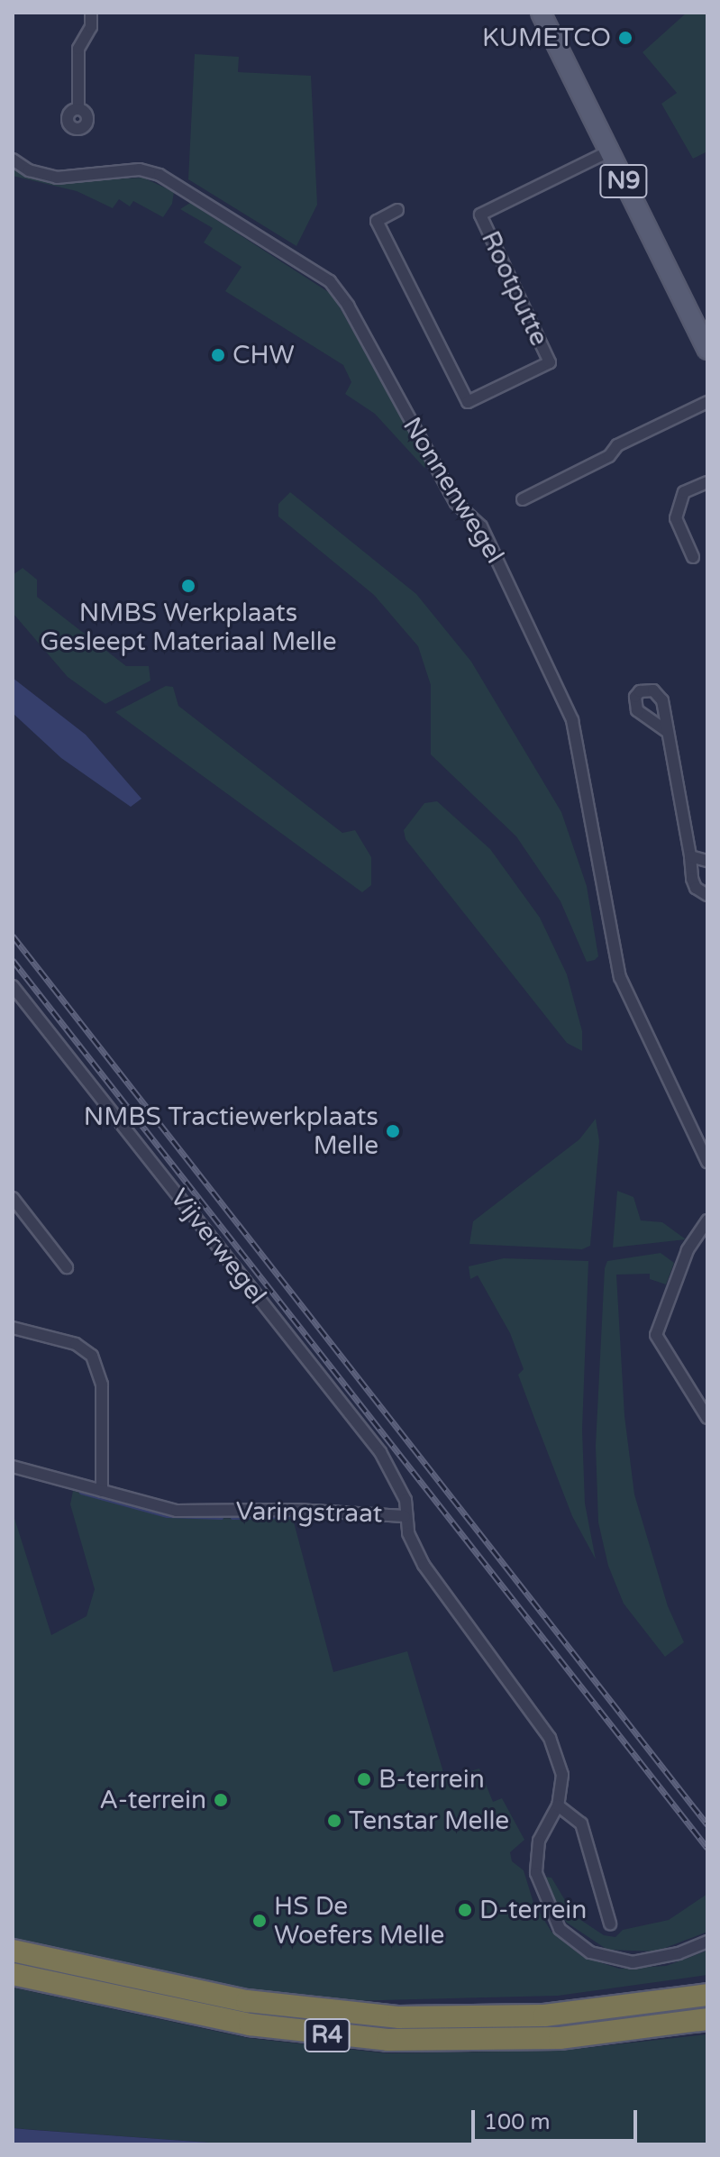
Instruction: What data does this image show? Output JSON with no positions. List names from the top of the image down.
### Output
{
  "streets": {
    "highway": ["R4"],
    "main road": ["N9"],
    "street": [
      "Rootputte",
      "Nonnenwegel",
      "Vijverwegel",
      "Varingstraat"
    ]
  },
  "crossings": [
    ["N9", "Rootputte"],
    ["Vijverwegel", "Varingstraat"]
  ],
  "places": [
    "KUMETCO",
    "CHW",
    "NMBS Werkplaats Gesleept Materiaal Melle",
    "NMBS Tractiewerkplaats Melle",
    "B-terrein",
    "A-terrein",
    "Tenstar Melle",
    "D-terrein",
    "HS De Woefers Melle"
  ],
  "scale_bar": "100 m"
}
